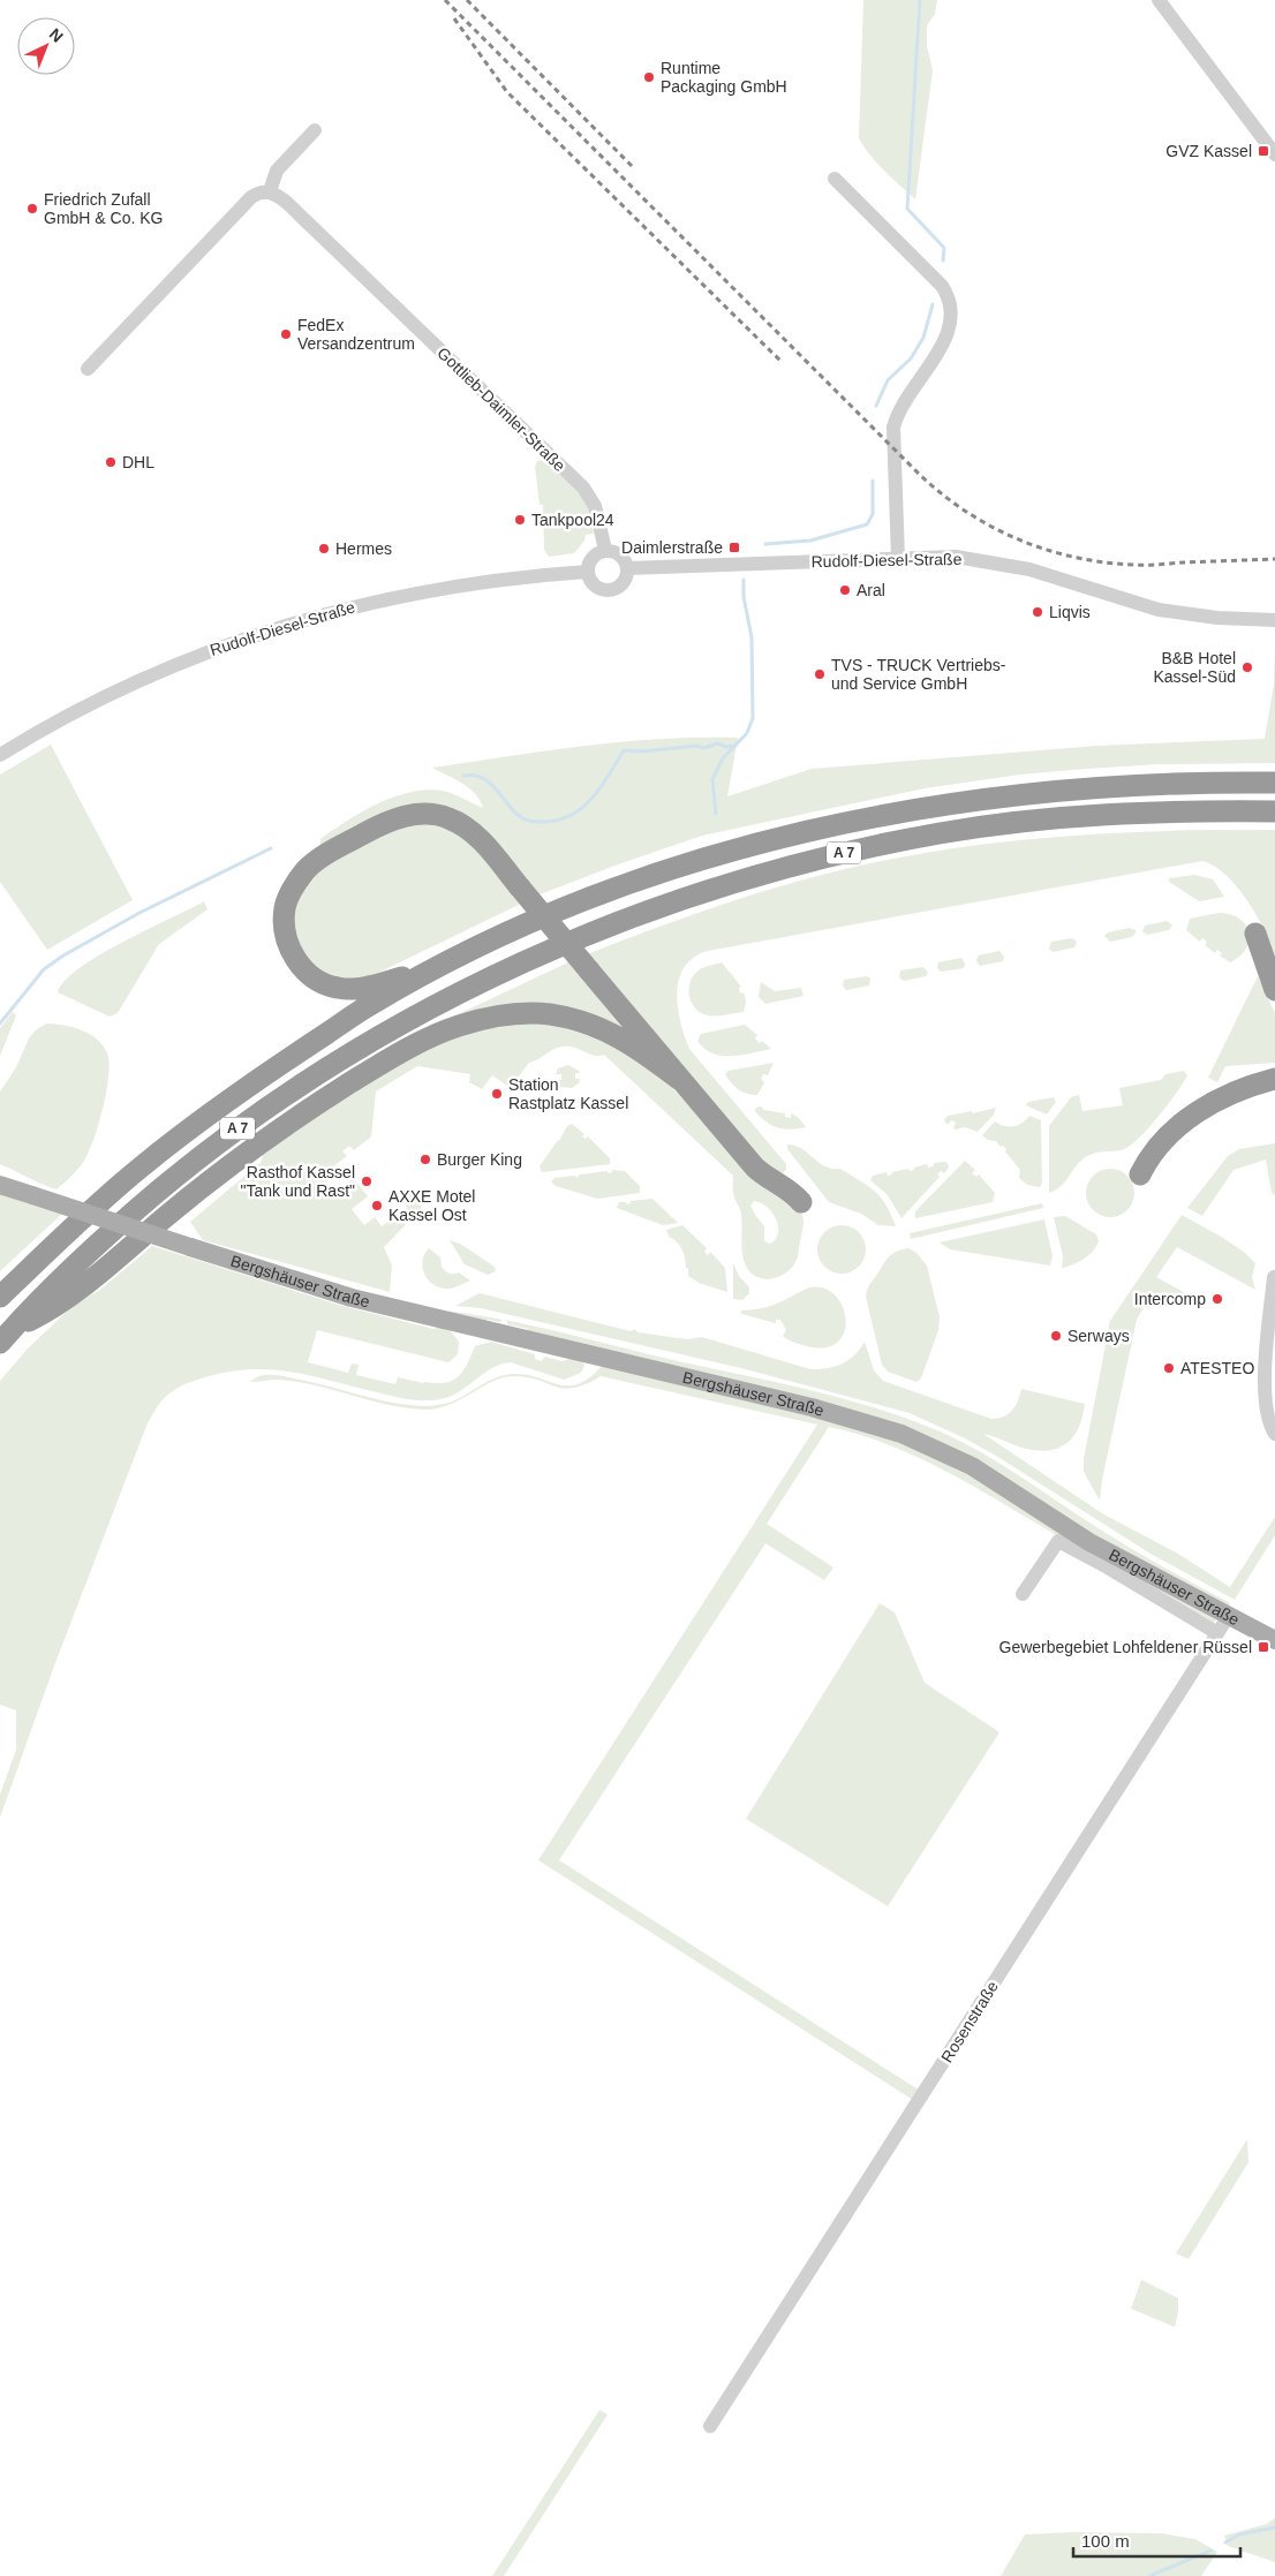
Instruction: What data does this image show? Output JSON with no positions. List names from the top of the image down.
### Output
{
  "streets": {
    "highway": ["A 7"],
    "main road": ["Bergshäuser Straße"],
    "street": ["Gottlieb-Daimler-Straße", "Rudolf-Diesel-Straße", "Rosenstraße"]
  },
  "crossings": [
    ["Gottlieb-Daimler-Straße", "Rudolf-Diesel-Straße"],
    ["Bergshäuser Straße", "Rosenstraße"]
  ],
  "places": {
    "other": [
      "Runtime Packaging GmbH",
      "Friedrich Zufall GmbH & Co. KG",
      "FedEx Versandzentrum",
      "DHL",
      "Tankpool24",
      "Hermes",
      "Aral",
      "Liqvis",
      "B&B Hotel Kassel-Süd",
      "TVS - TRUCK Vertriebs- und Service GmbH",
      "Station Rastplatz Kassel",
      "Burger King",
      "Rasthof Kassel \"Tank und Rast\"",
      "AXXE Motel Kassel Ost",
      "Intercomp",
      "Serways",
      "ATESTEO"
    ],
    "transit": ["GVZ Kassel", "Daimlerstraße", "Gewerbegebiet Lohfeldener Rüssel"]
  },
  "scale_bar": "100 m",
  "north": "top right"
}
